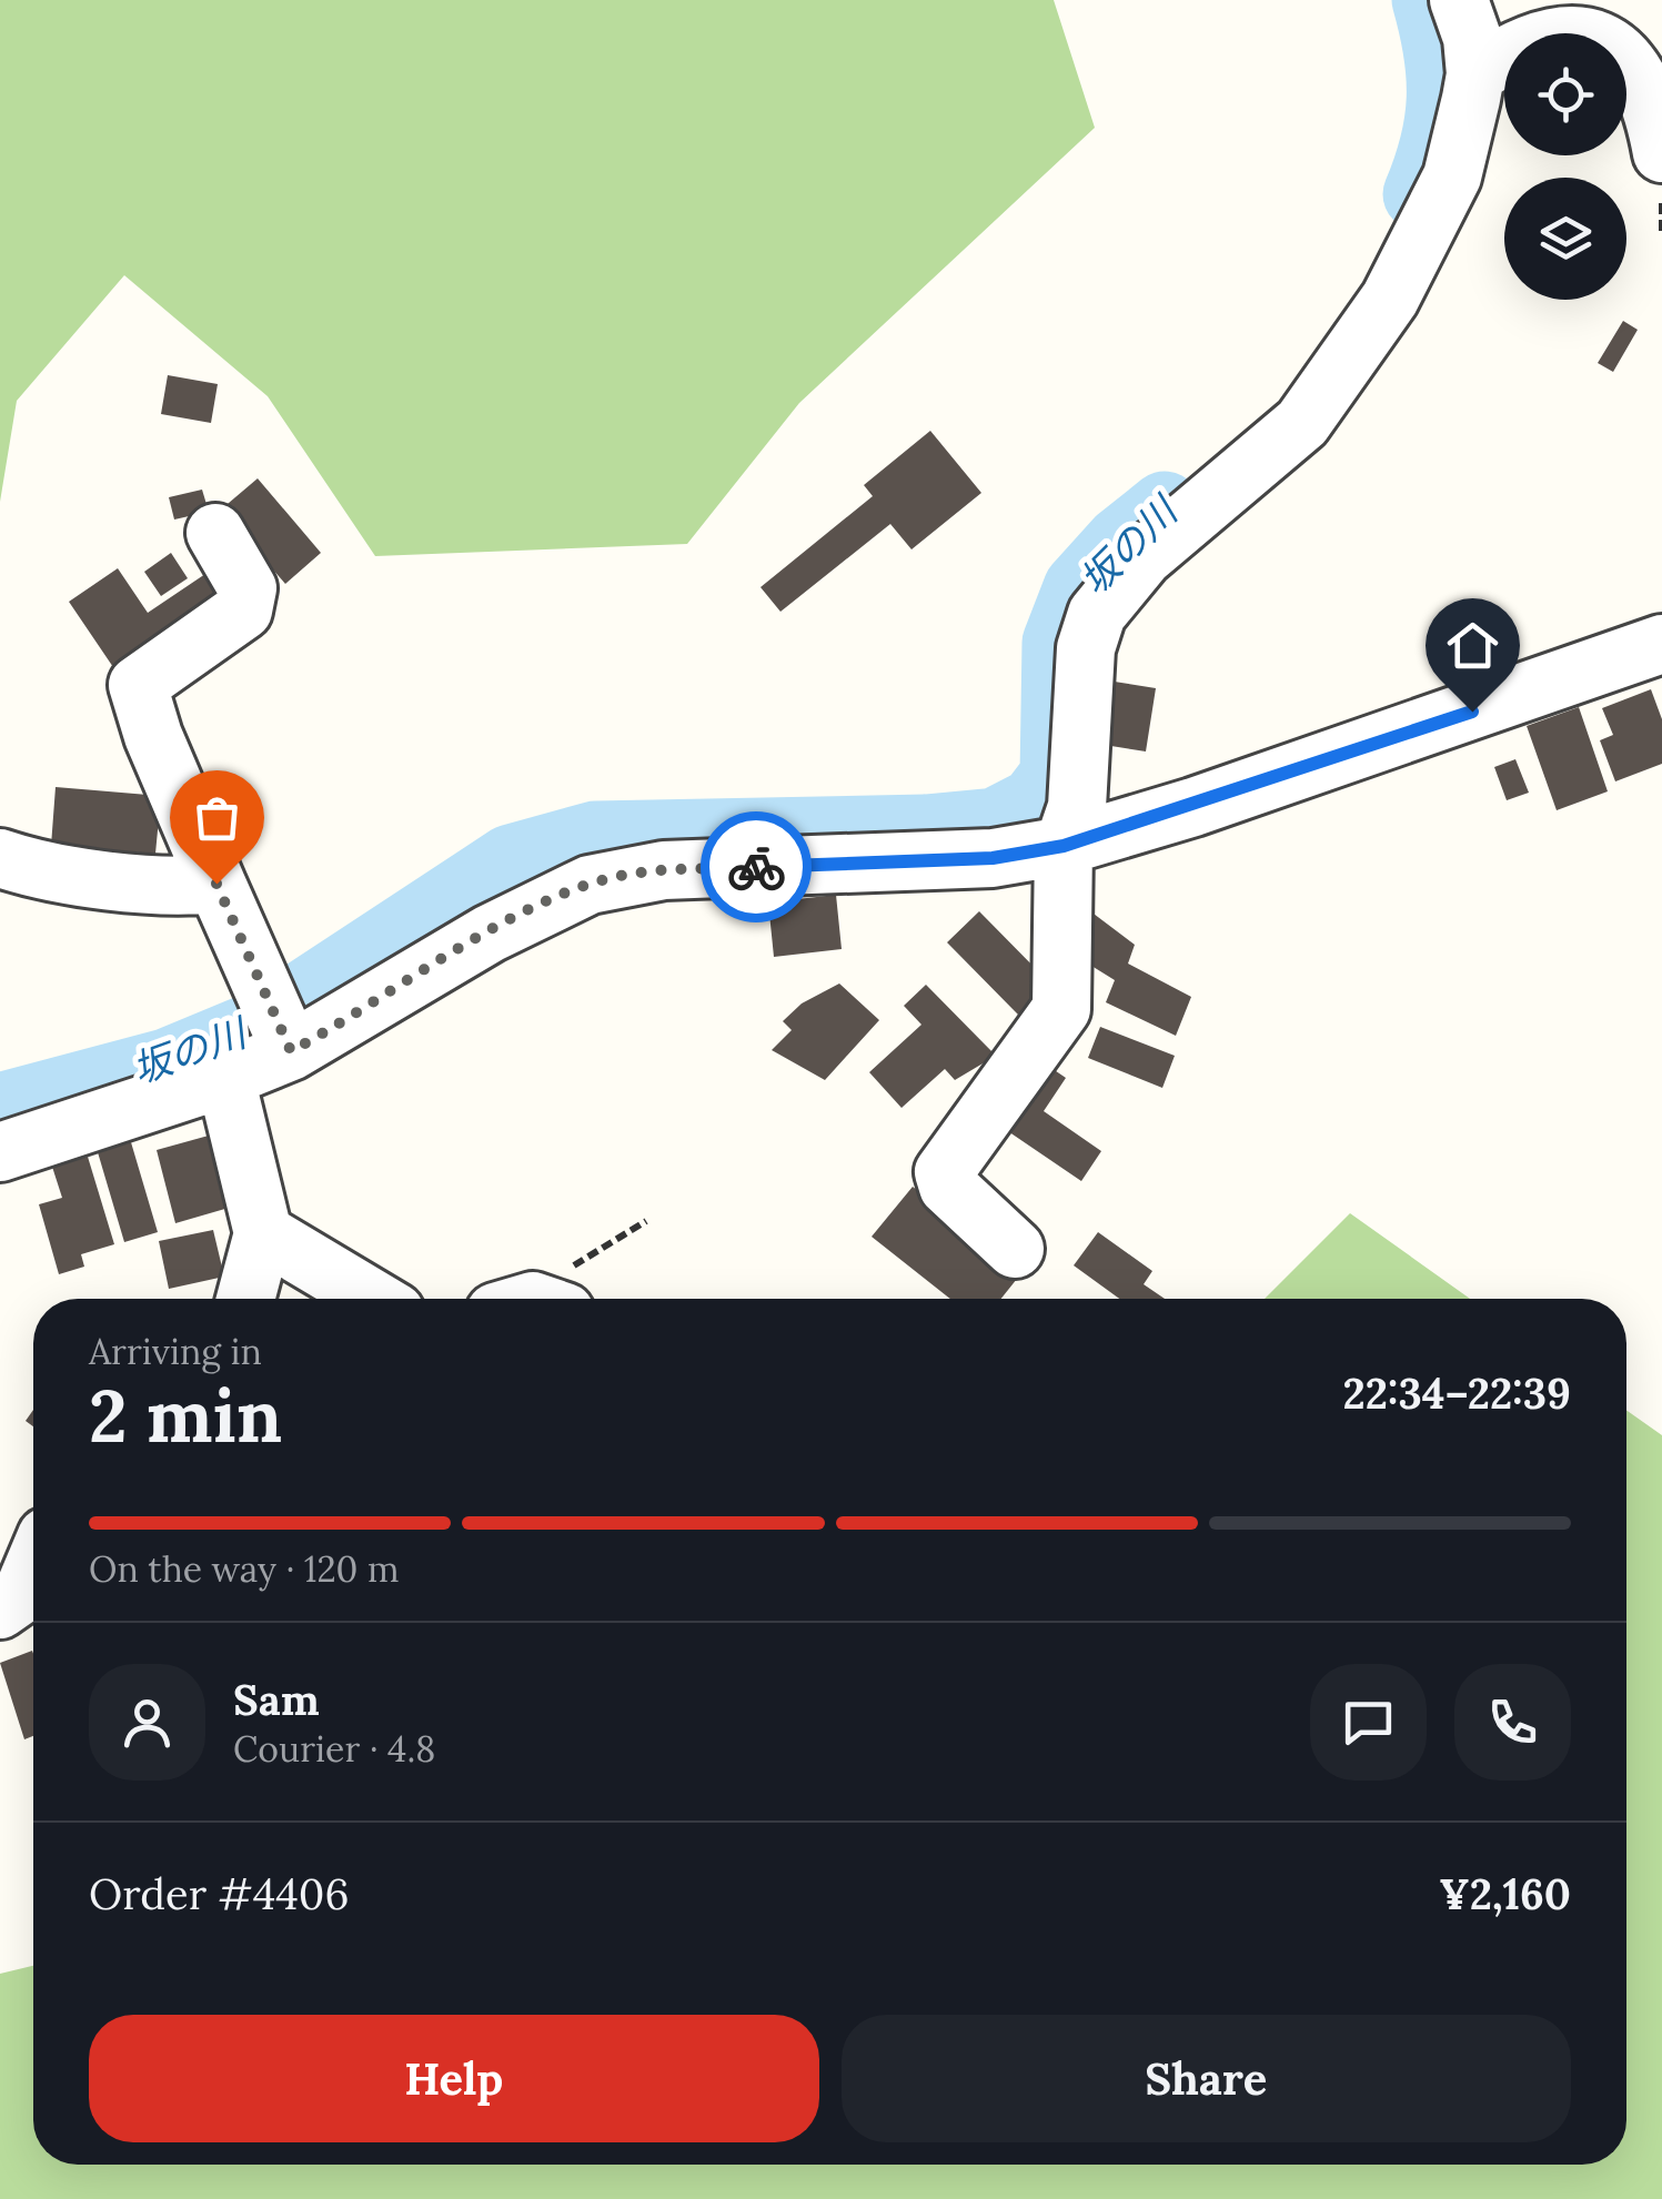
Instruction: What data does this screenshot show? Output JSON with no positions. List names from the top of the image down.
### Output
{
  "water": ["坂の川"],
  "page": {
    "heading": ["2 min", "Arriving in", "22:34–22:39"],
    "panel": [
      "Sam",
      "Courier · 4.8",
      "Order #4406",
      "¥2,160"
    ],
    "bar": "On the way · 120 m",
    "buttons": ["Help", "Share"]
  }
}
